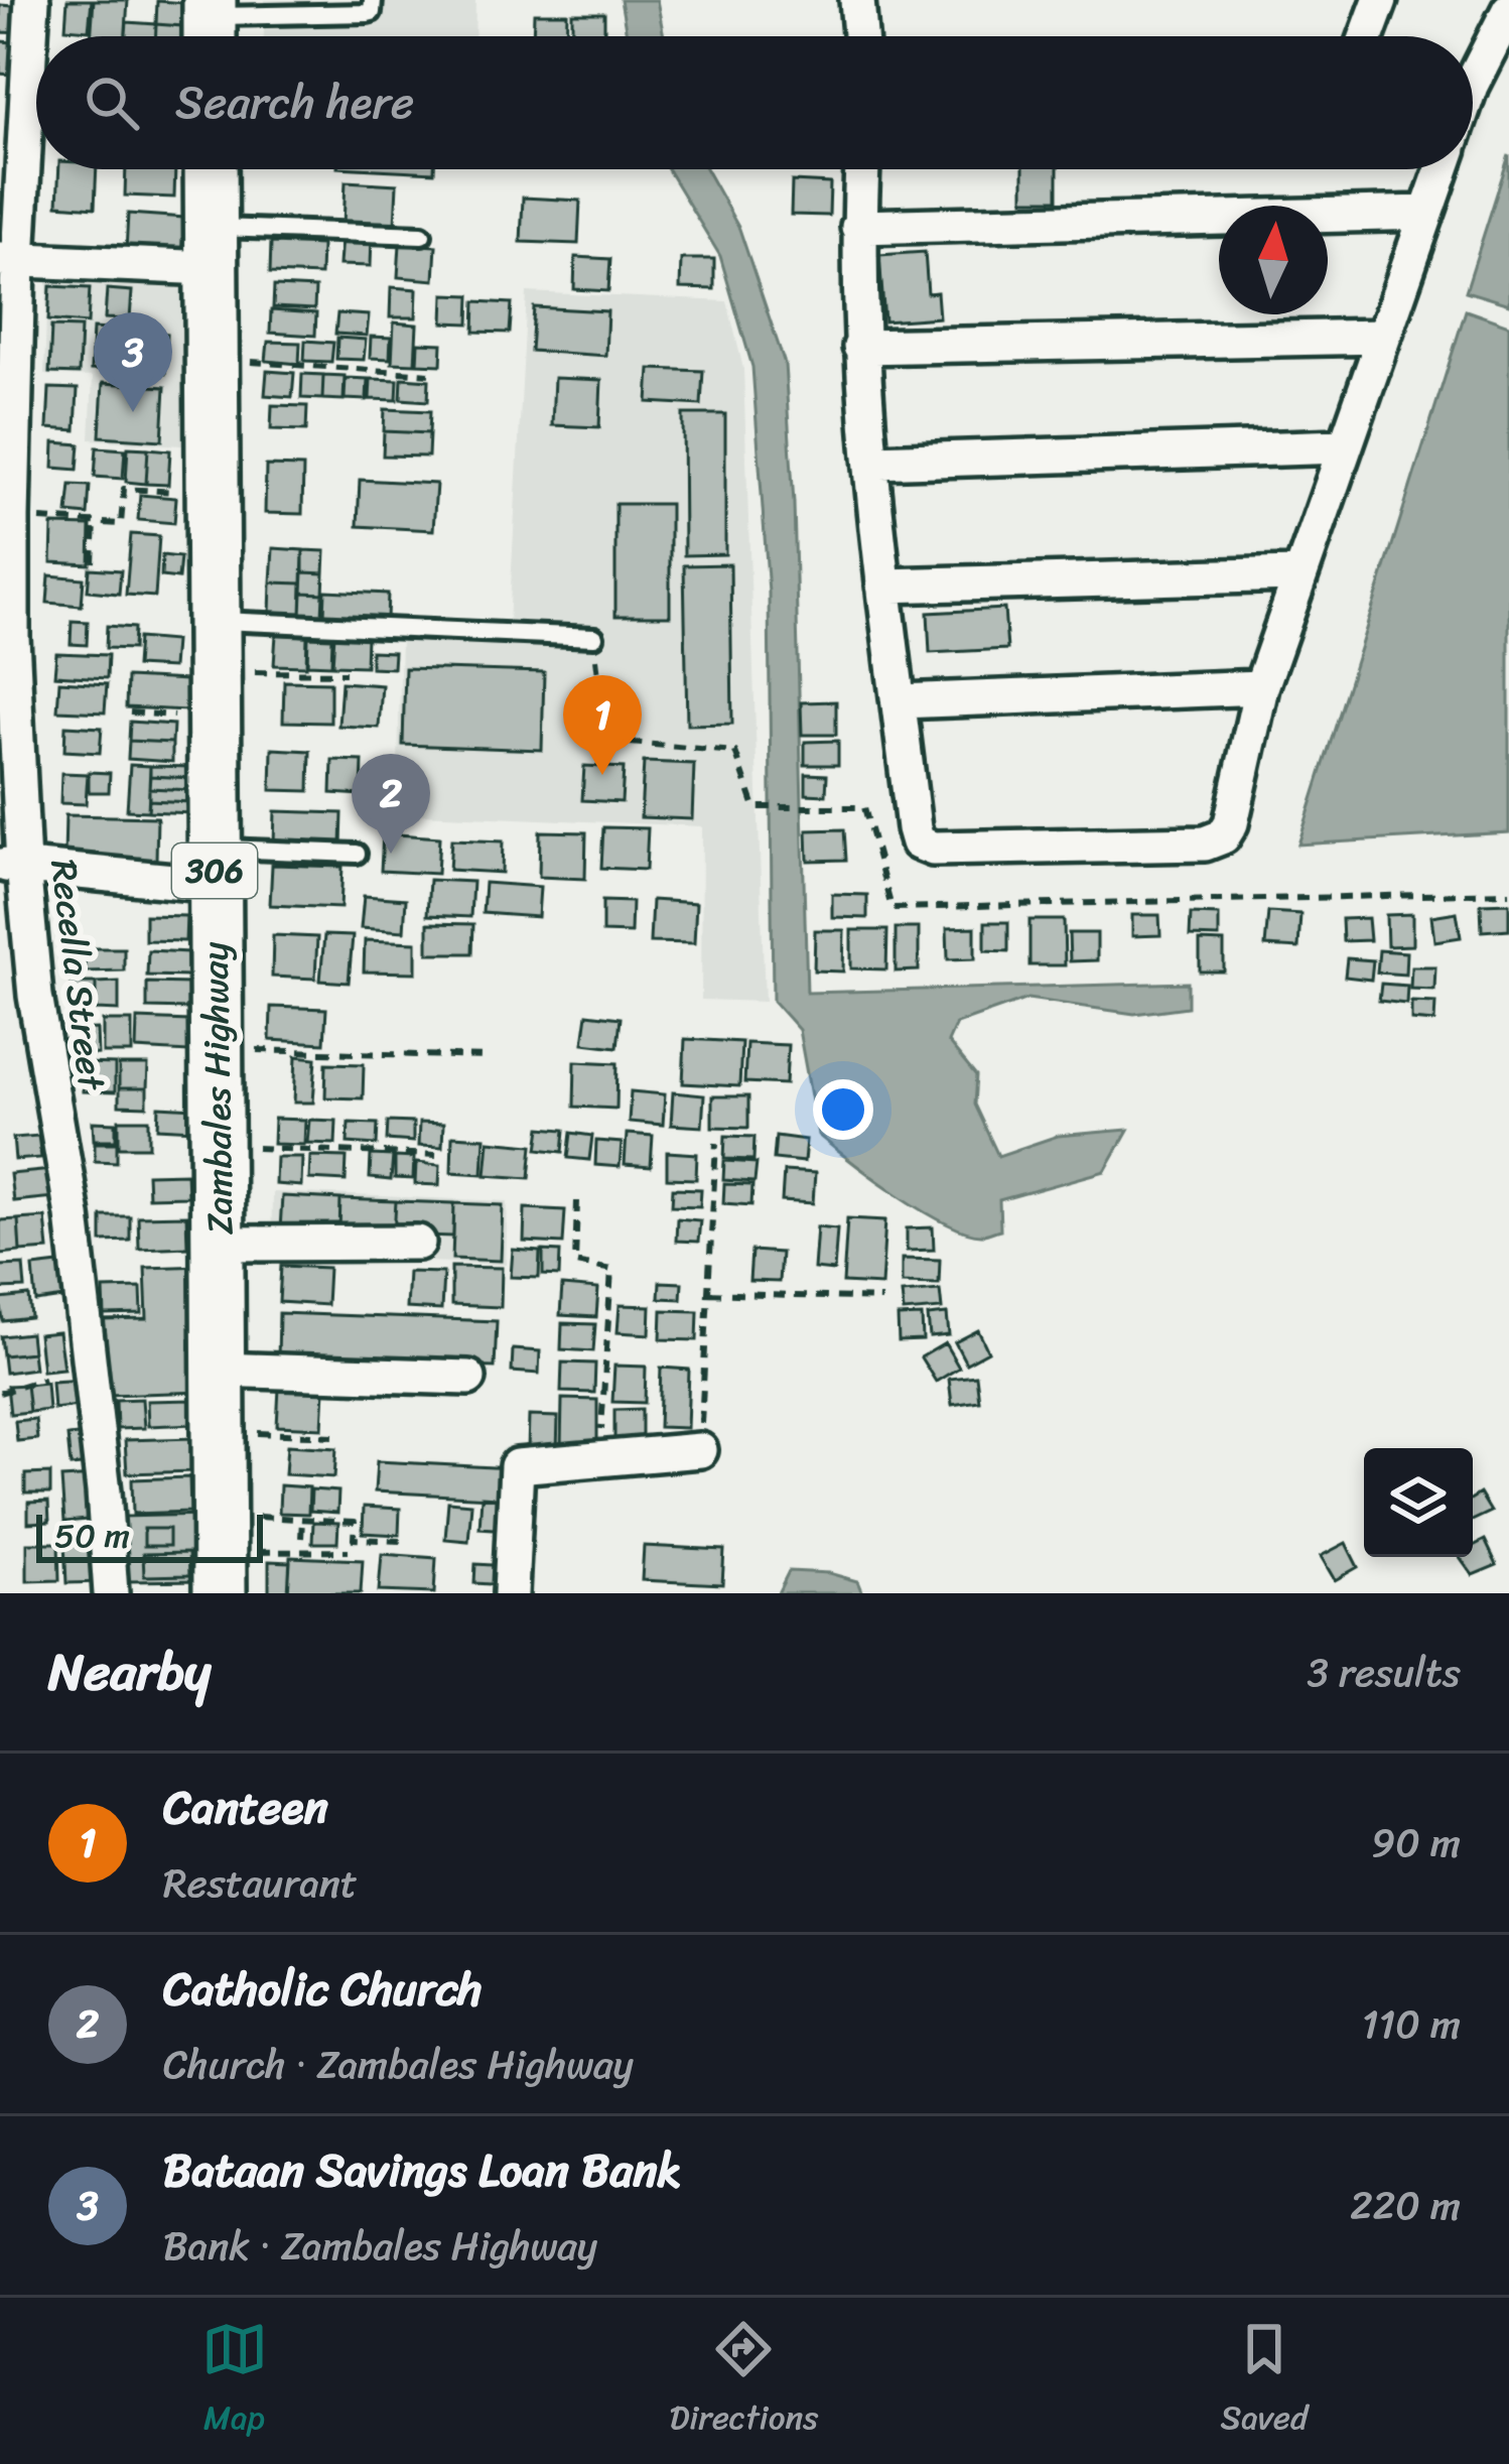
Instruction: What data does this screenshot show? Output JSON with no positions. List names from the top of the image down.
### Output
{
  "streets": {
    "main road": ["306", "Zambales Highway"],
    "street": ["Recella Street"]
  },
  "scale_bar": "50 m",
  "north": "top",
  "page": {
    "search": "Search here",
    "pins": ["3", "1", "2"],
    "scale": "50 m",
    "heading": ["Nearby", "3 results"],
    "list": [
      {
        "mark": "1",
        "name": "Canteen",
        "note": "Restaurant",
        "value": "90 m"
      },
      {
        "mark": "2",
        "name": "Catholic Church",
        "note": "Church · Zambales Highway",
        "value": "110 m"
      },
      {
        "mark": "3",
        "name": "Bataan Savings Loan Bank",
        "note": "Bank · Zambales Highway",
        "value": "220 m"
      }
    ],
    "nav": ["Map", "Directions", "Saved"]
  }
}
